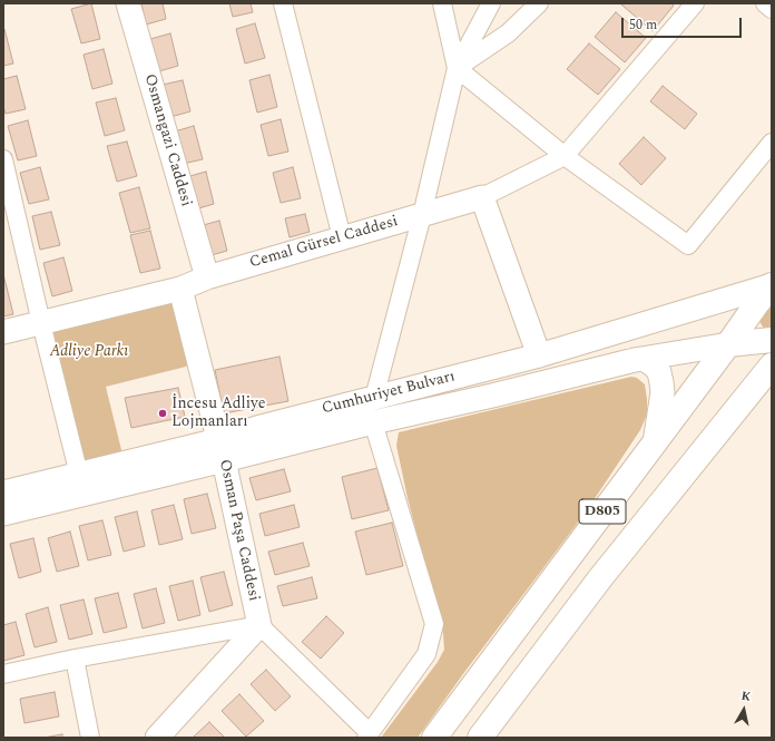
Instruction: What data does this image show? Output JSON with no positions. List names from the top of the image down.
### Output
{
  "streets": {
    "highway": ["D805"],
    "main road": [
      "Osmangazi Caddesi",
      "Cemal Gürsel Caddesi",
      "Cumhuriyet Bulvarı",
      "Osman Paşa Caddesi"
    ]
  },
  "crossings": [
    ["Osmangazi Caddesi", "Cemal Gürsel Caddesi"],
    ["Cemal Gürsel Caddesi", "Osman Paşa Caddesi"],
    ["Cumhuriyet Bulvarı", "D805"],
    ["Cumhuriyet Bulvarı", "Osman Paşa Caddesi"]
  ],
  "parks": ["Adliye Parkı"],
  "places": ["İncesu Adliye Lojmanları"],
  "scale_bar": "50 m",
  "north": "top"
}
